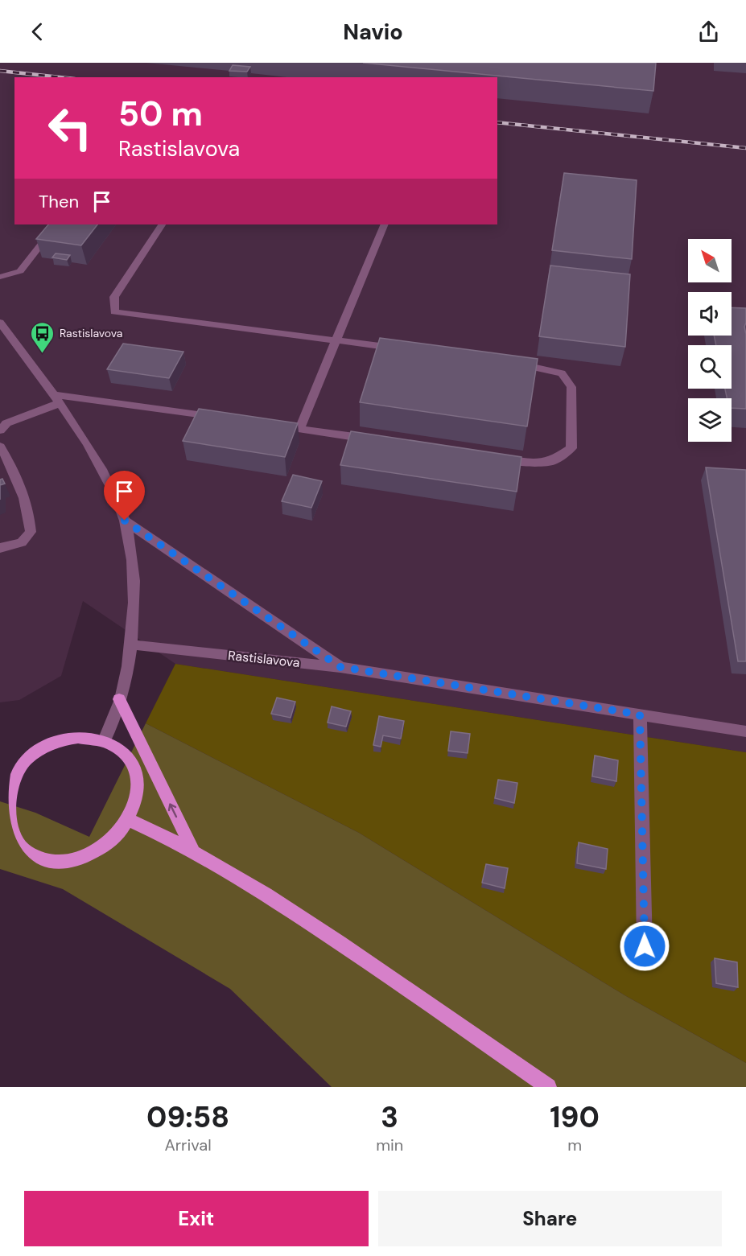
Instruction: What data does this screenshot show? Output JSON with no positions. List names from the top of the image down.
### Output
{
  "streets": {
    "street": ["Rastislavova"]
  },
  "places": {
    "bus stop": ["Rastislavova"]
  },
  "north": "top left",
  "page": {
    "header": "Navio",
    "turn": ["50 m", "Rastislavova"],
    "then": "Then",
    "eta": [
      "09:58",
      "Arrival",
      "3",
      "min",
      "190",
      "m"
    ],
    "buttons": ["Exit", "Share"]
  }
}
